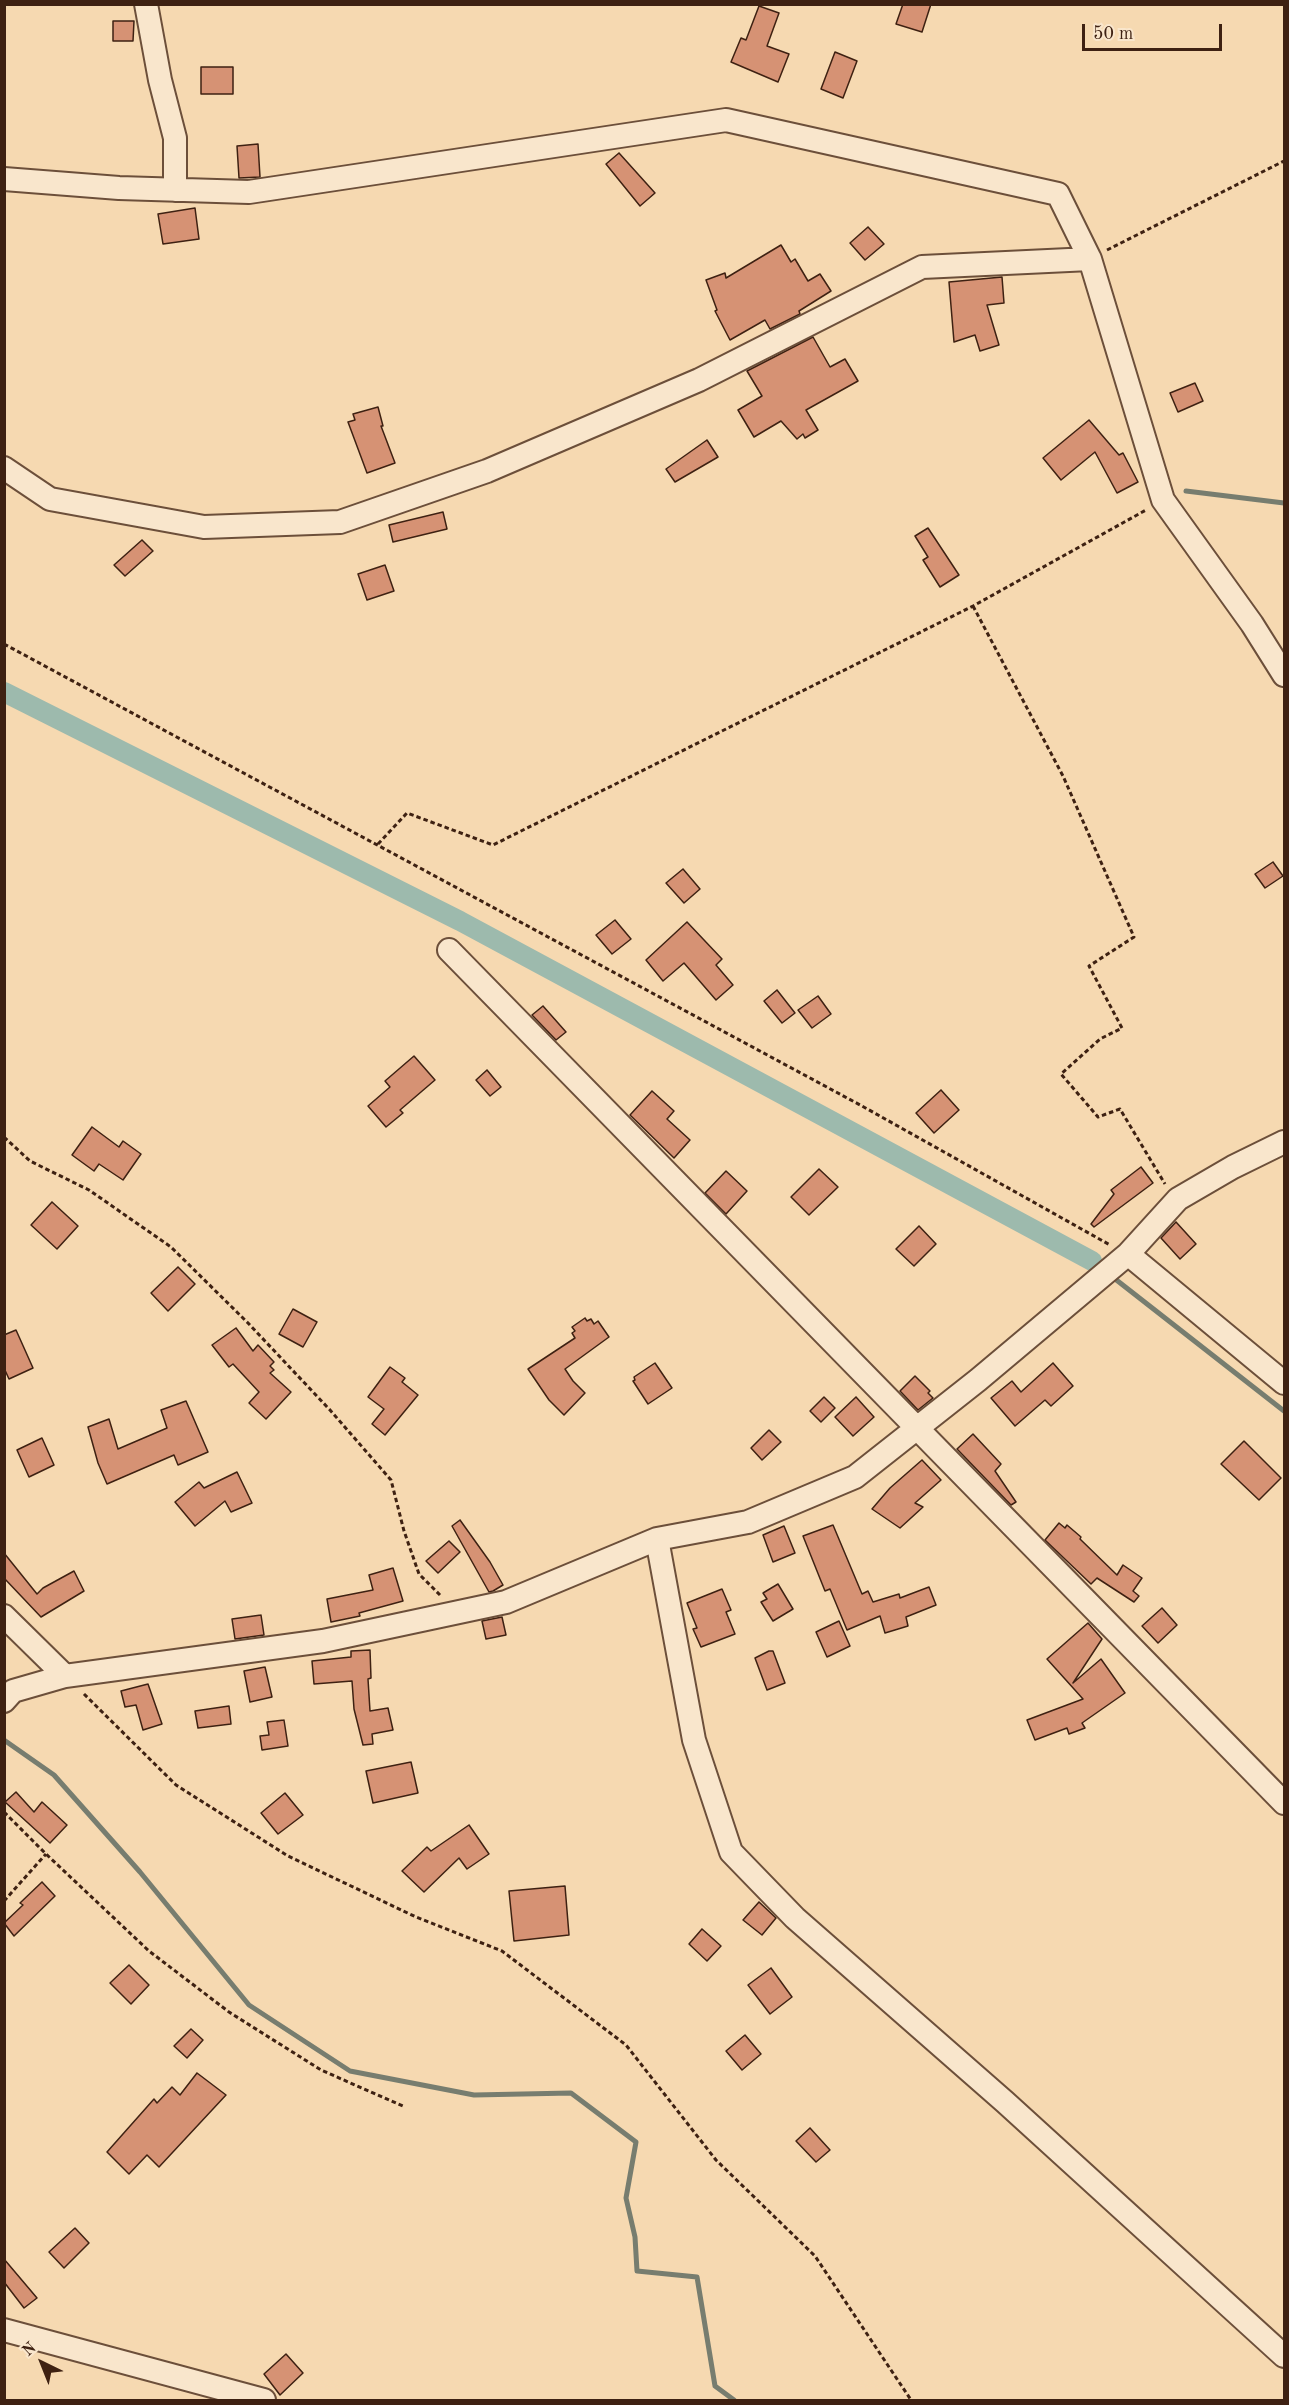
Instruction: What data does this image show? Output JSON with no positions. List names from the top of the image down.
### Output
{
  "scale_bar": "50 m",
  "north": "top left"
}
